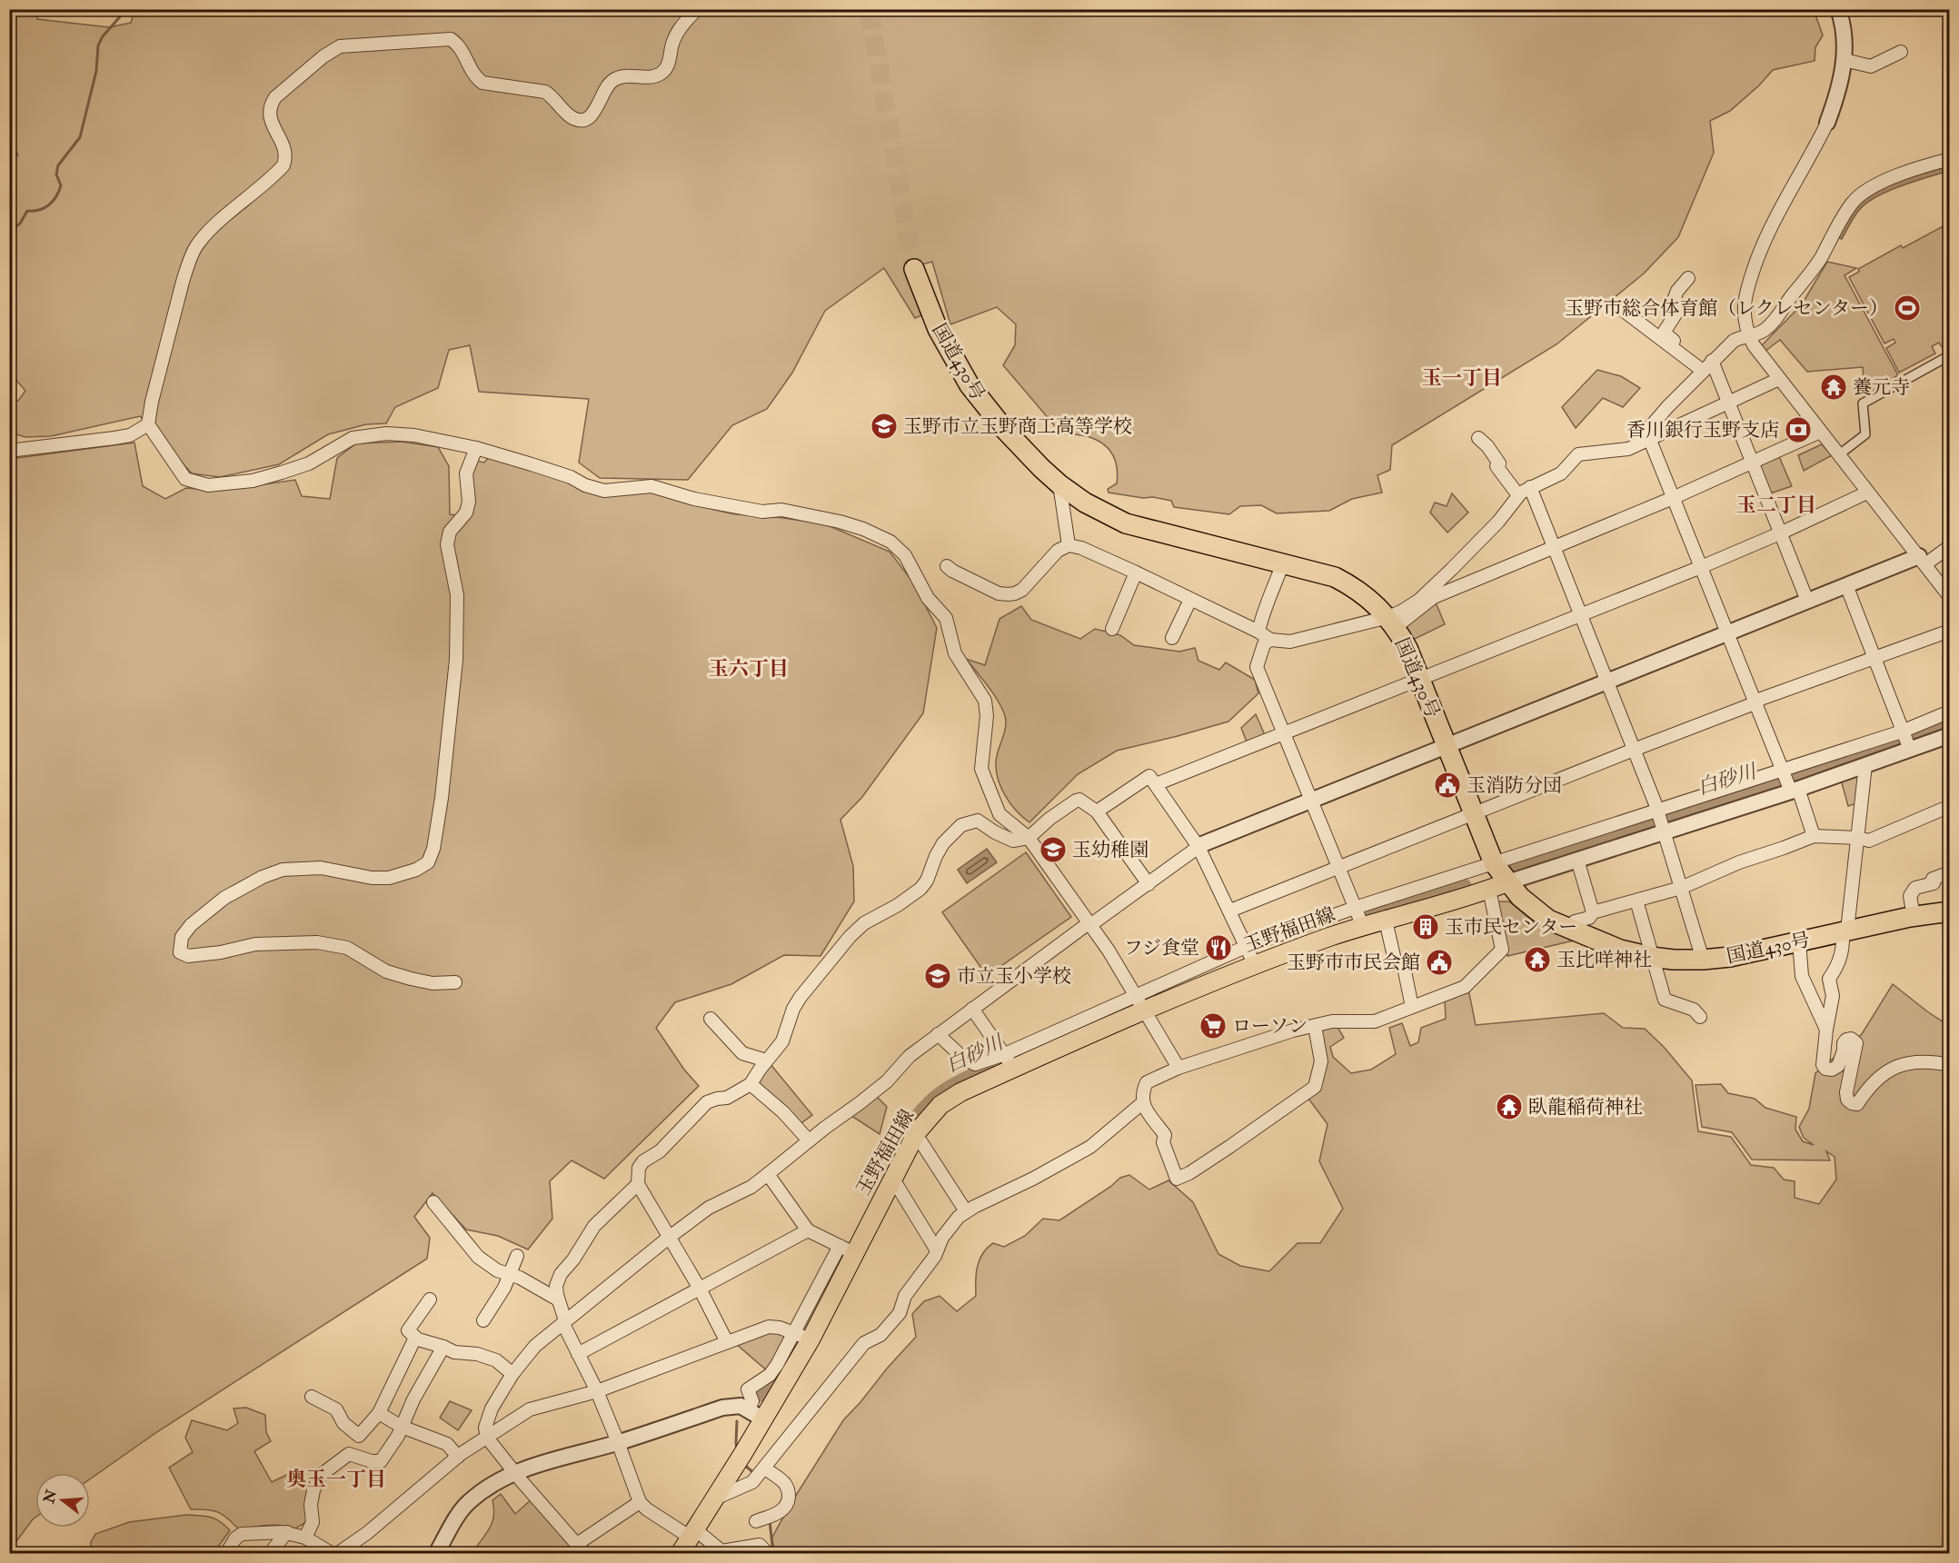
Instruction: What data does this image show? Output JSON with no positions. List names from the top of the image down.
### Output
{
  "streets": {
    "highway": ["国道430号"],
    "main road": ["玉野福田線"]
  },
  "crossings": [
    ["国道430号", "玉野福田線"]
  ],
  "districts": [
    "玉一丁目",
    "玉二丁目",
    "玉六丁目",
    "奥玉一丁目"
  ],
  "water": ["白砂川"],
  "places": {
    "sports": ["玉野市総合体育館（レクレセンター）"],
    "temple": ["養元寺", "玉比咩神社", "臥龍稲荷神社"],
    "school or university": ["玉野市立玉野商工高等学校", "玉幼稚園", "市立玉小学校"],
    "bank": ["香川銀行玉野支店"],
    "public building": ["玉消防分団", "玉野市市民会館"],
    "building": ["玉市民センター"],
    "restaurant": ["フジ食堂"],
    "supermarket": ["ローソン"]
  },
  "north": "left"
}
